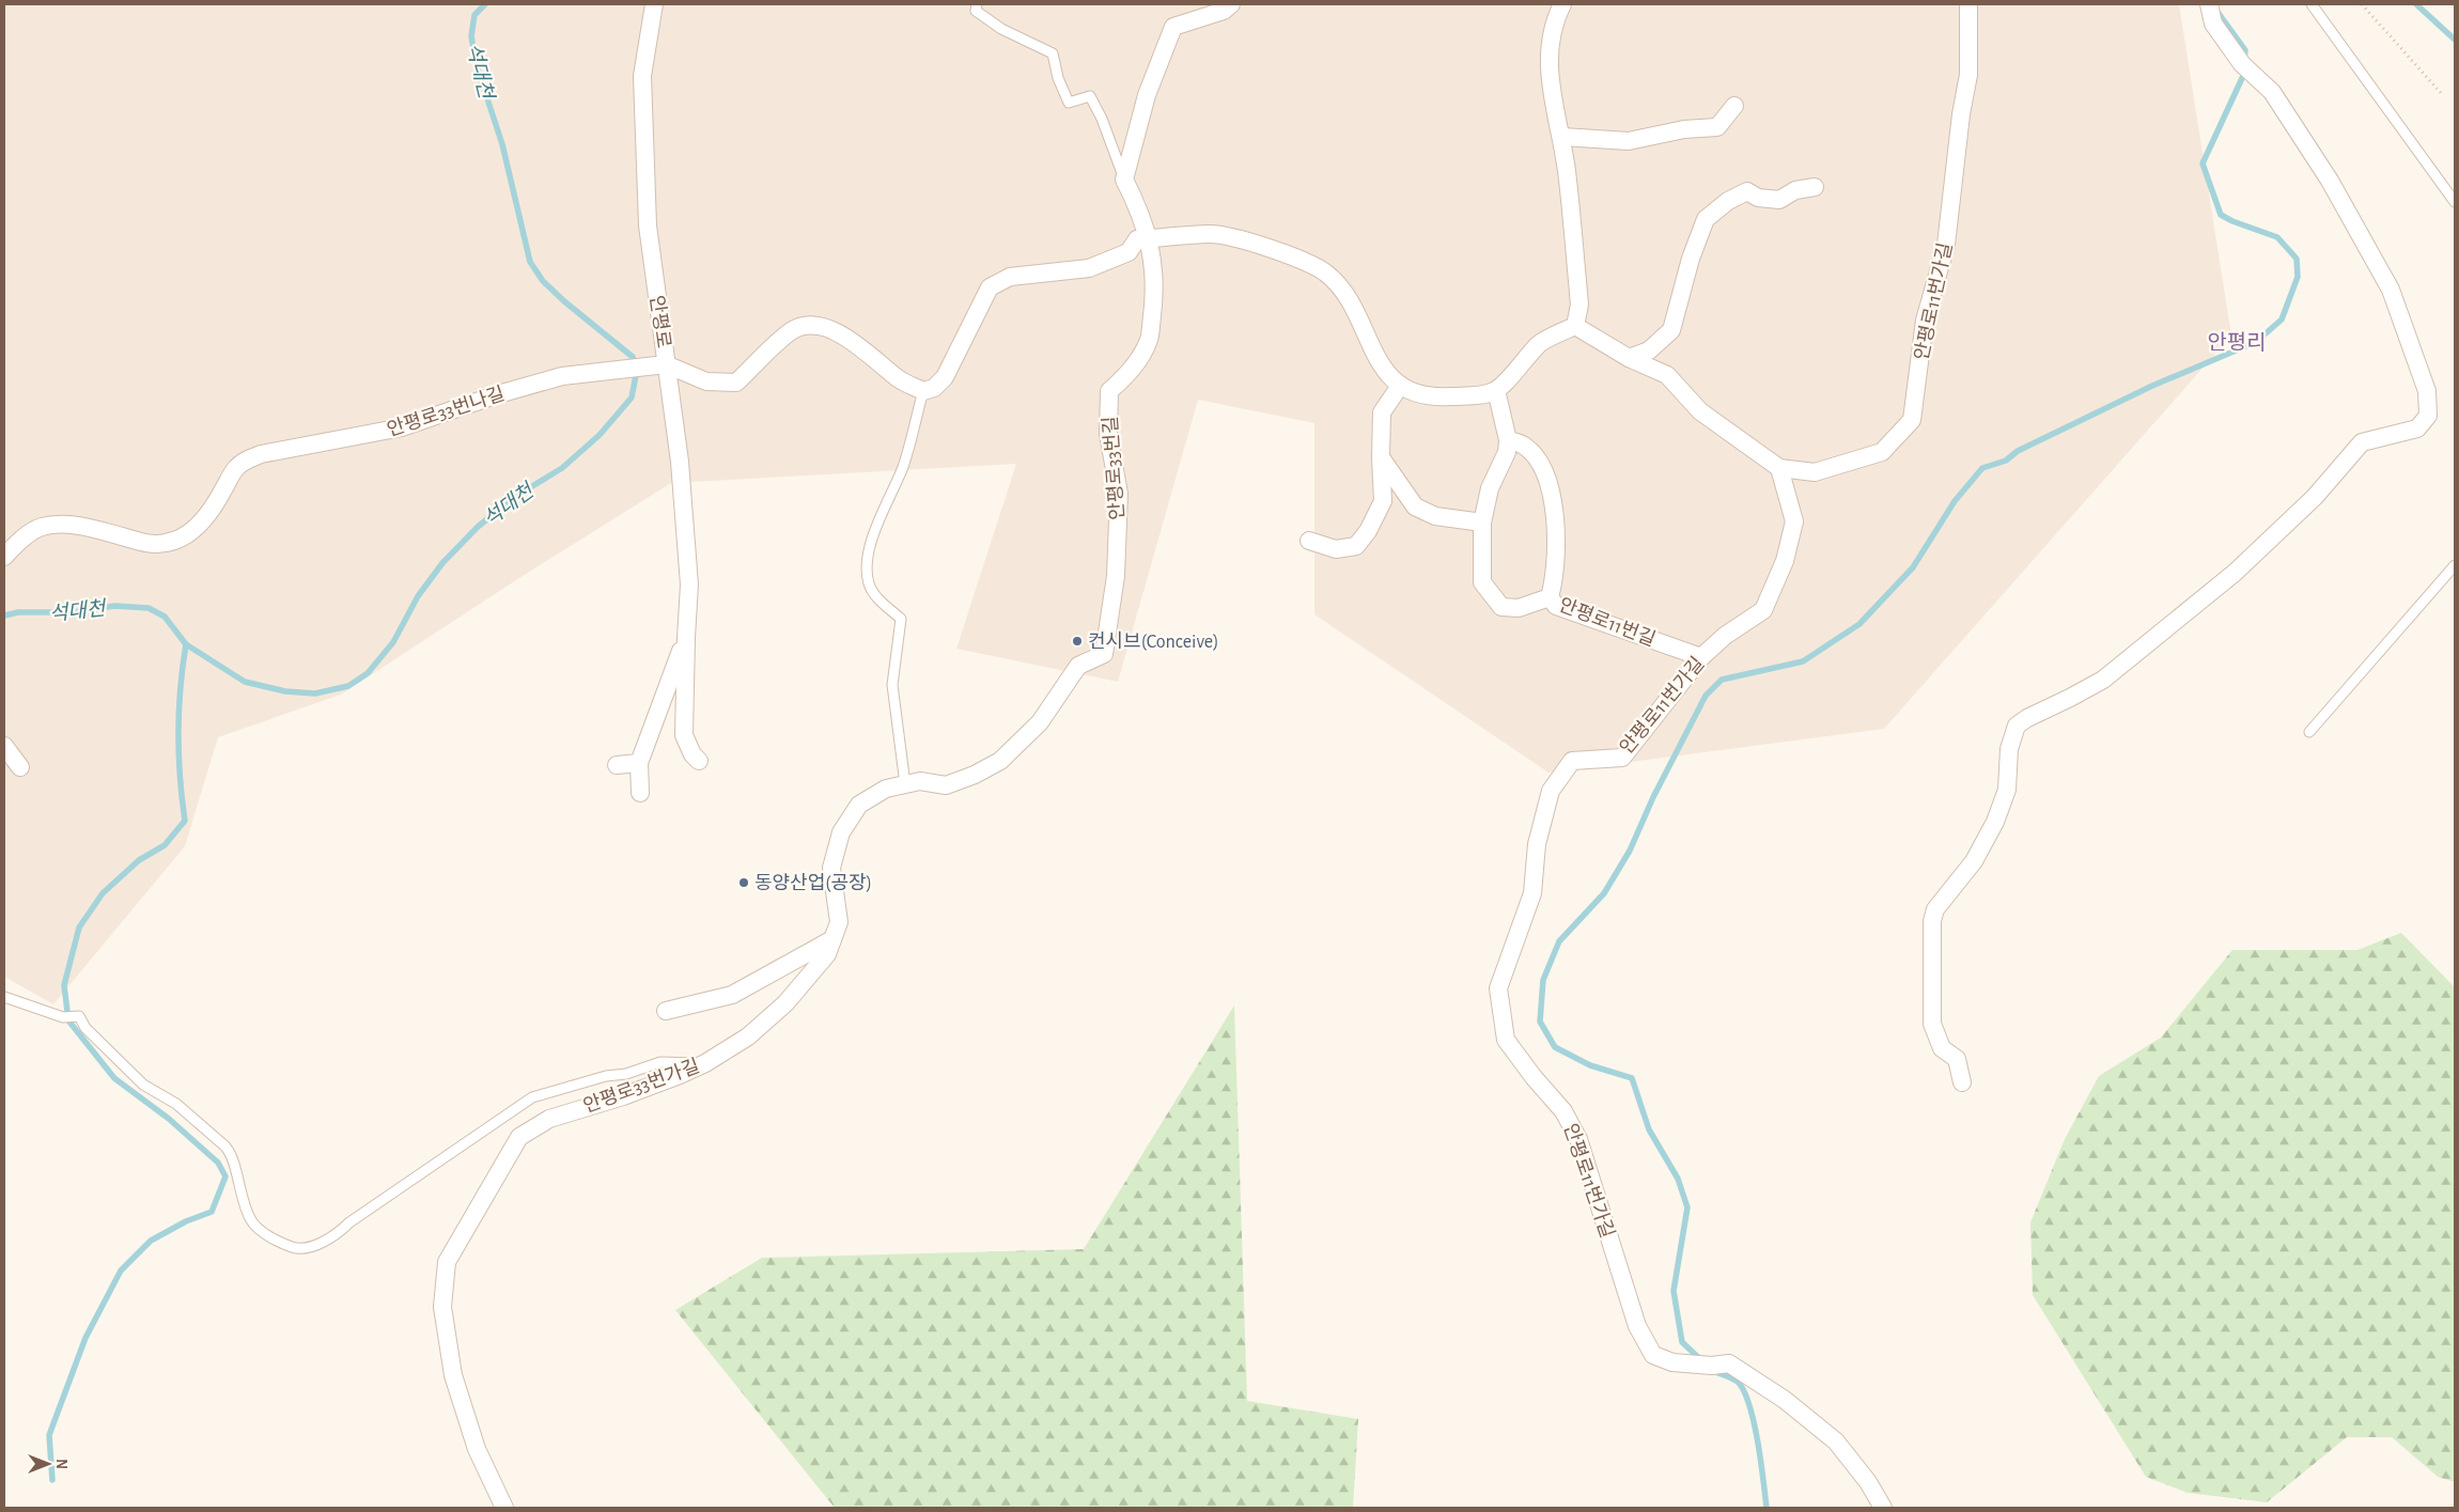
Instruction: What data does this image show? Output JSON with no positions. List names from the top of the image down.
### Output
{
  "streets": {
    "street": [
      "안평로11번가길",
      "안평로",
      "안평로33번나길",
      "안평로33번길",
      "안평로11번길",
      "안평로33번가길"
    ]
  },
  "crossings": [
    ["안평로11번가길", "안평로11번길"],
    ["안평로", "안평로33번나길"],
    ["안평로33번길", "안평로33번가길"]
  ],
  "districts": ["안평리"],
  "water": ["석대천"],
  "places": ["컨시브(Conceive)", "동양산업(공장)"],
  "north": "right"
}
